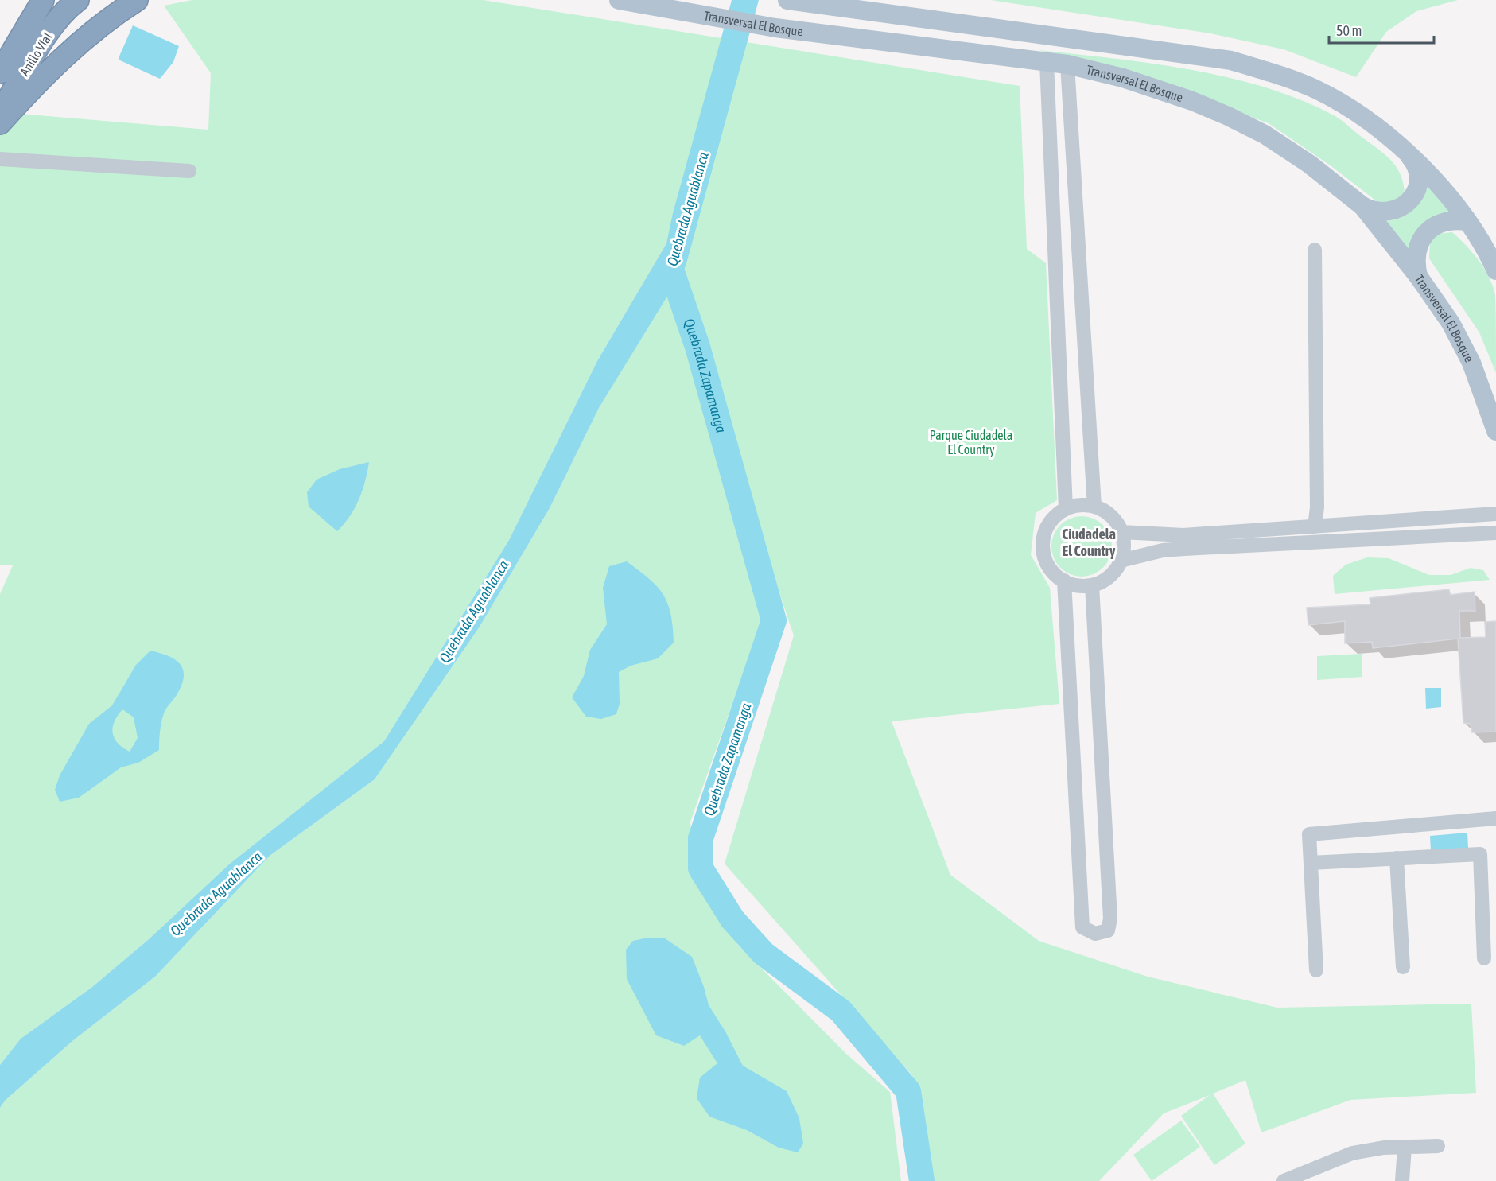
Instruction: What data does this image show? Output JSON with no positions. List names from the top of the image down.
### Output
{
  "streets": {
    "highway": ["Anillo Víal"],
    "main road": ["Transversal El Bosque"]
  },
  "districts": ["Ciudadela El Country"],
  "water": ["Quebrada Aguablanca", "Quebrada Zapamanga"],
  "parks": ["Parque Ciudadela El Country"],
  "scale_bar": "50 m"
}
